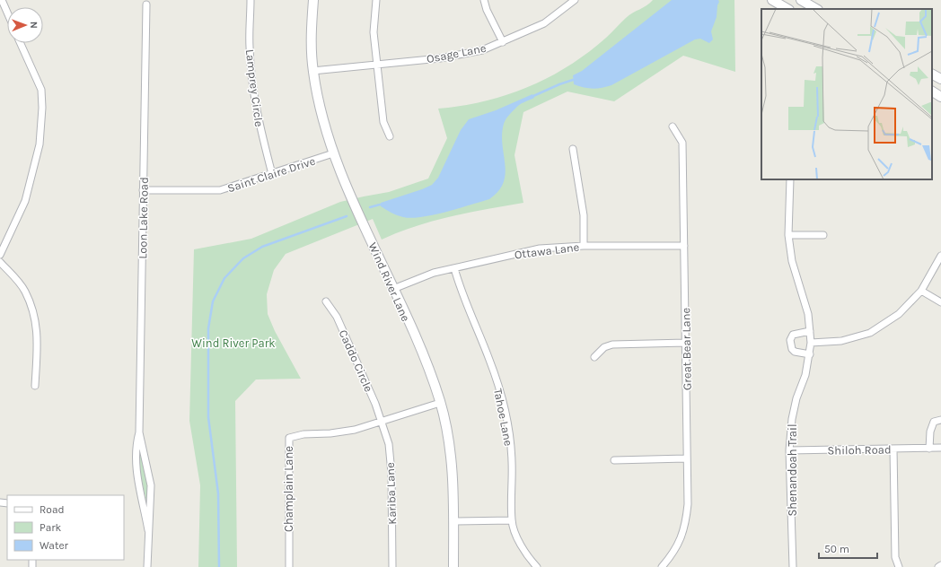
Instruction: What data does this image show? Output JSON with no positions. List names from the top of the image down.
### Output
{
  "streets": {
    "street": [
      "Osage Lane",
      "Lamprey Circle",
      "Saint Claire Drive",
      "Loon Lake Road",
      "Ottawa Lane",
      "Wind River Lane",
      "Great Bear Lane",
      "Caddo Circle",
      "Tahoe Lane",
      "Shiloh Road",
      "Shenandoah Trail",
      "Champlain Lane",
      "Kariba Lane"
    ]
  },
  "crossings": [
    ["Osage Lane", "Wind River Lane"],
    ["Lamprey Circle", "Saint Claire Drive"],
    ["Saint Claire Drive", "Loon Lake Road"],
    ["Saint Claire Drive", "Wind River Lane"],
    ["Ottawa Lane", "Wind River Lane"],
    ["Ottawa Lane", "Great Bear Lane"],
    ["Ottawa Lane", "Tahoe Lane"],
    ["Wind River Lane", "Champlain Lane"],
    ["Caddo Circle", "Champlain Lane"],
    ["Caddo Circle", "Kariba Lane"],
    ["Shiloh Road", "Shenandoah Trail"],
    ["Champlain Lane", "Kariba Lane"]
  ],
  "parks": ["Wind River Park"],
  "legend": ["Road", "Park", "Water"],
  "scale_bar": "50 m",
  "north": "right"
}
